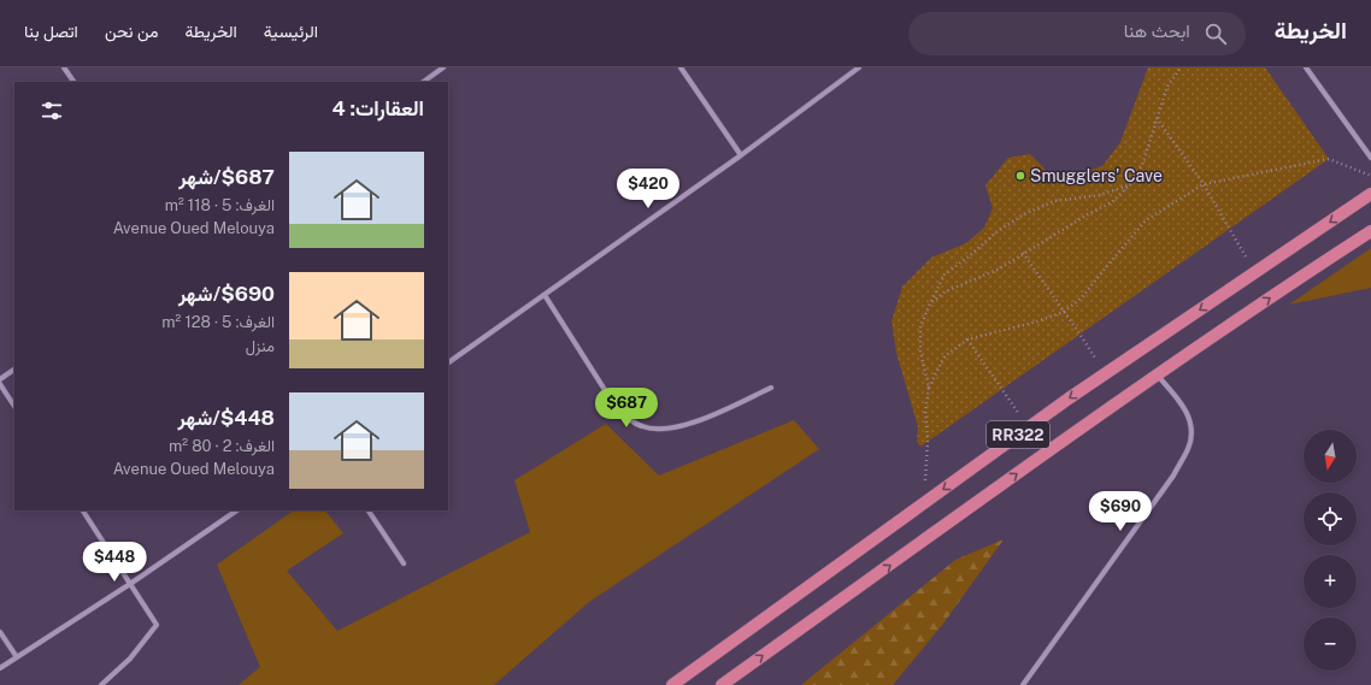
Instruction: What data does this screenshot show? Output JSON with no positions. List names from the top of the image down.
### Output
{
  "streets": {
    "main road": ["RR322"]
  },
  "places": ["Smugglers' Cave"],
  "north": "bottom",
  "page": {
    "header": "الخريطة",
    "search": "ابحث هنا",
    "nav": [
      "الرئيسية",
      "الخريطة",
      "من نحن",
      "اتصل بنا"
    ],
    "heading": "العقارات: 4",
    "list": [
      {
        "name": "$687/شهر",
        "note": "الغرف: 5 · 118 m² · Avenue Oued Melouya"
      },
      {
        "name": "$690/شهر",
        "note": "الغرف: 5 · 128 m² · منزل"
      },
      {
        "name": "$448/شهر",
        "note": "الغرف: 2 · 80 m² · Avenue Oued Melouya"
      }
    ],
    "price": [
      "$420",
      "$687",
      "$690",
      "$448"
    ],
    "map_buttons": ["+", "−"]
  }
}
